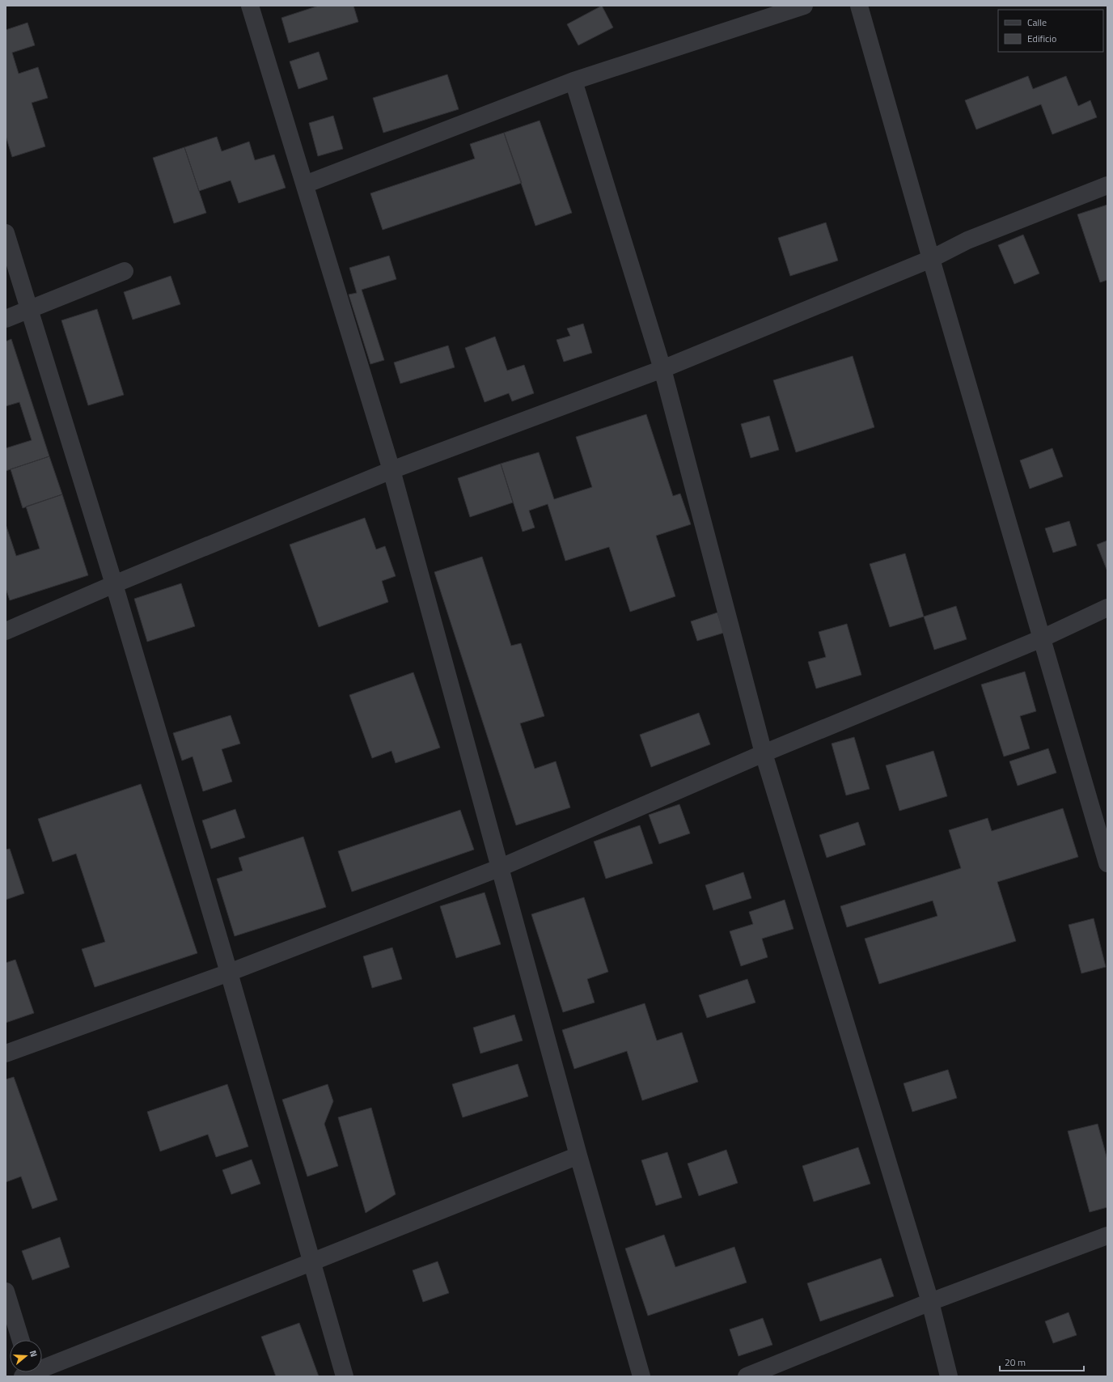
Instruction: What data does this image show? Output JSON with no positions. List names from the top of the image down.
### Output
{
  "legend": ["Calle", "Edificio"],
  "scale_bar": "20 m",
  "north": "right"
}
